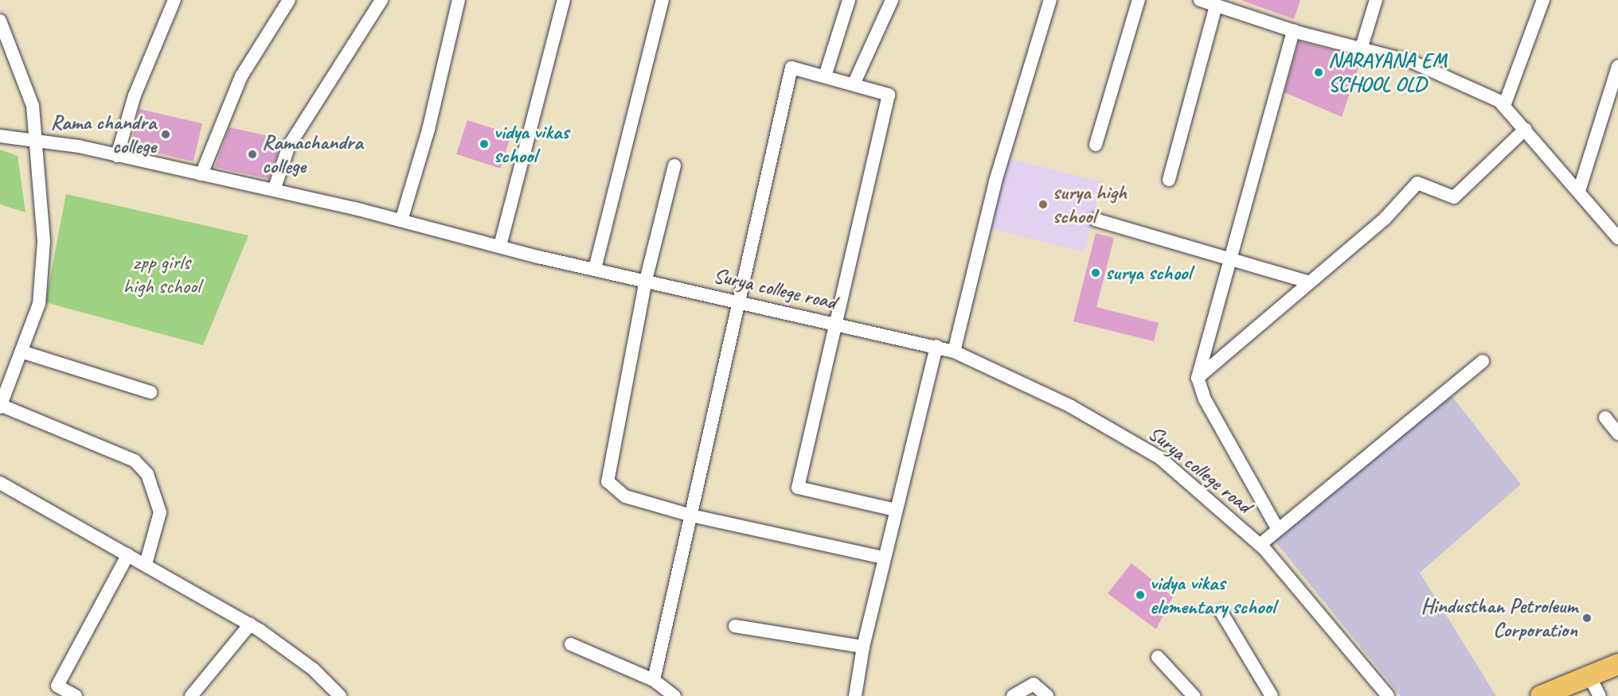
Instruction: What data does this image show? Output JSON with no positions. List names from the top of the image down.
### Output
{
  "streets": {
    "street": ["Surya college road"]
  },
  "parks": ["zpp girls high school"],
  "places": [
    "NARAYANA EM SCHOOL OLD",
    "Rama chandra college",
    "vidya vikas school",
    "Ramachandra college",
    "surya high school",
    "surya school",
    "vidya vikas elementary school",
    "Hindusthan Petroleum Corporation"
  ]
}
